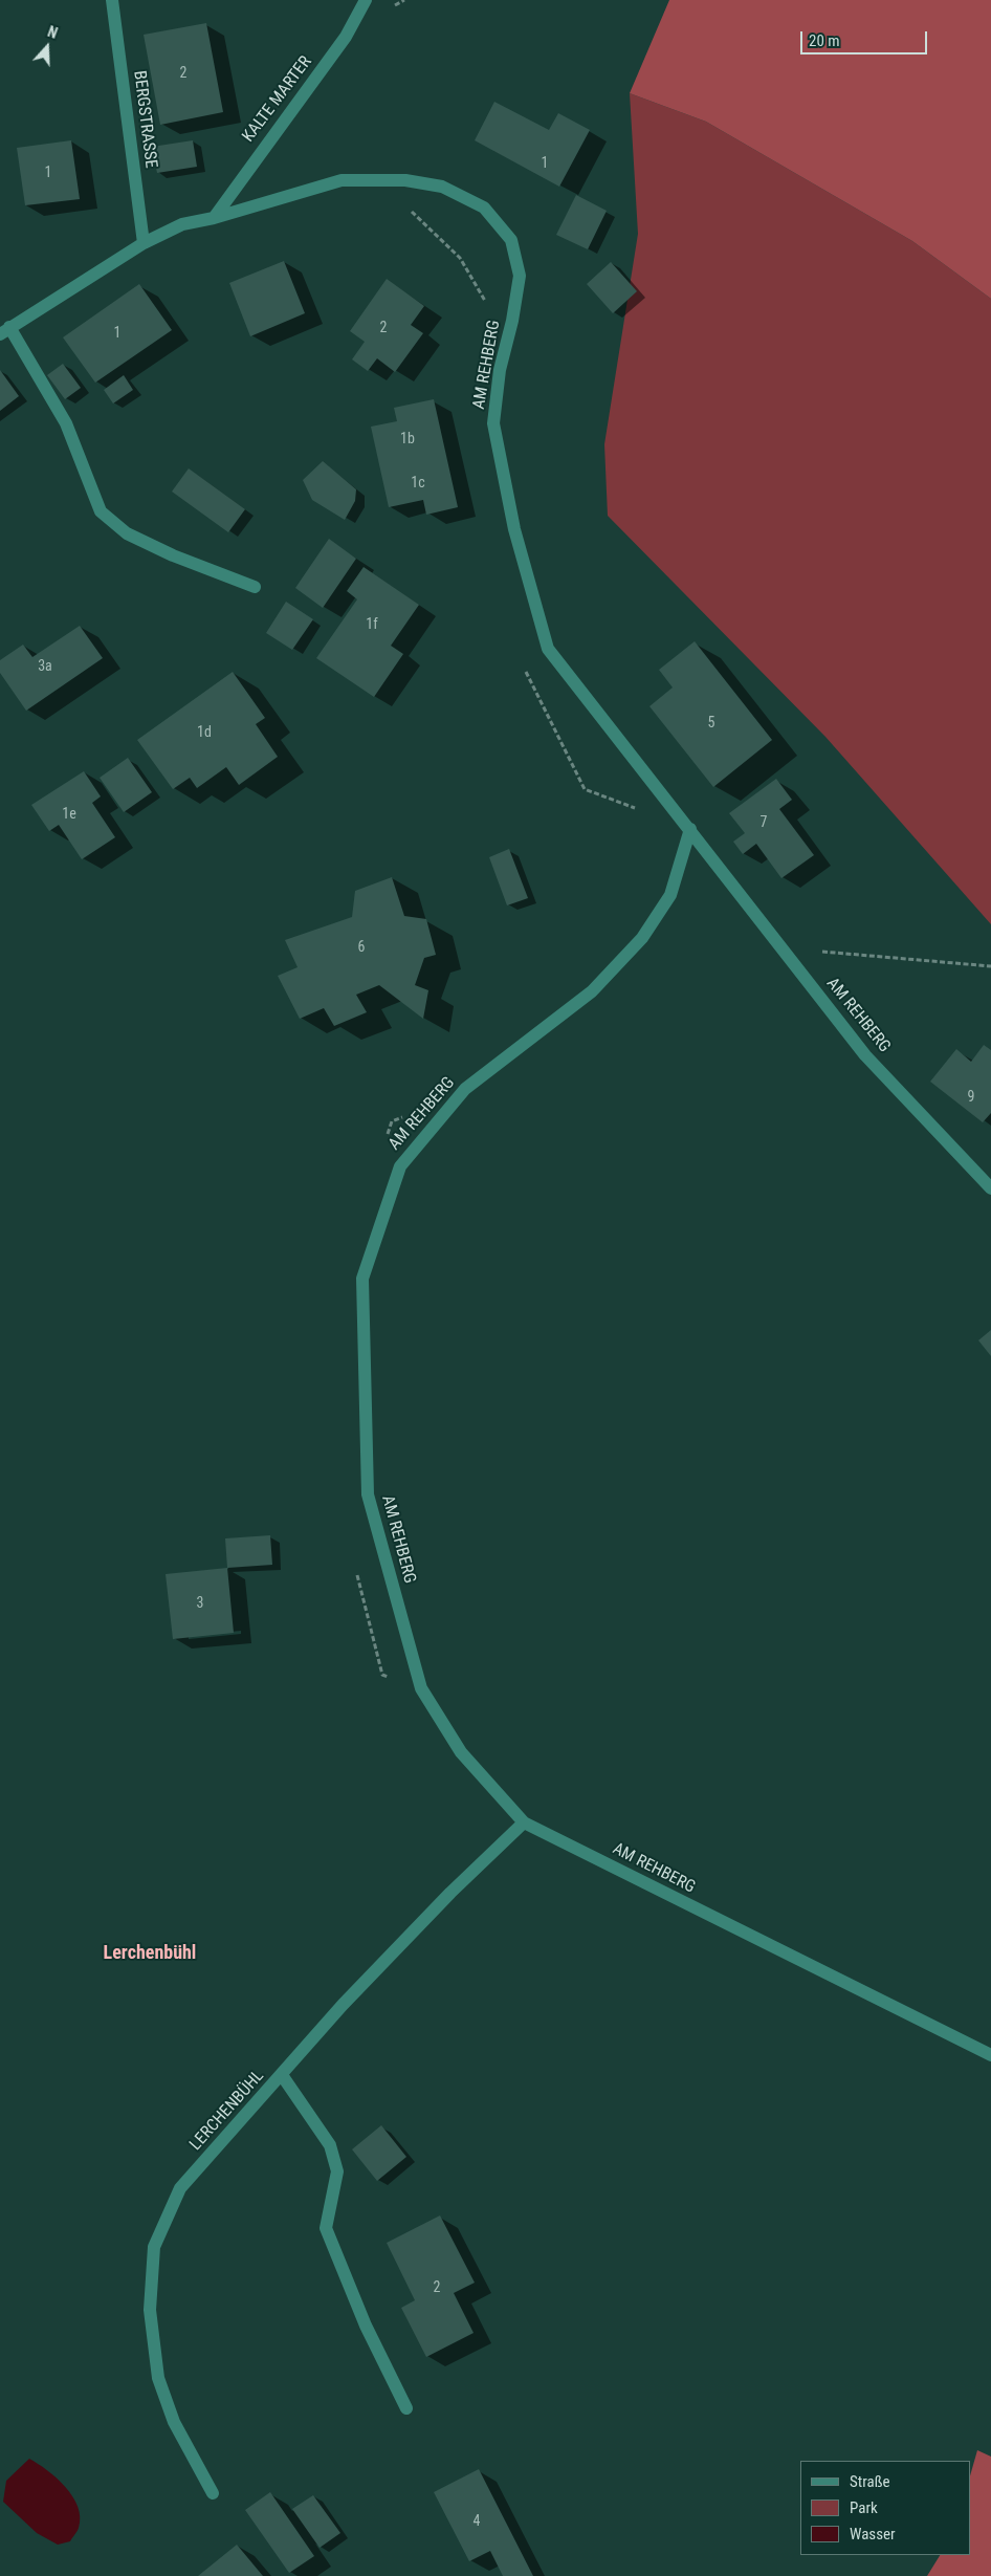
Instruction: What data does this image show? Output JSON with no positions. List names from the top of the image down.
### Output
{
  "streets": {
    "street": [
      "KALTE MARTER",
      "BERGSTRASSE",
      "AM REHBERG",
      "LERCHENBÜHL"
    ]
  },
  "crossings": [
    ["KALTE MARTER", "AM REHBERG"],
    ["BERGSTRASSE", "AM REHBERG"],
    ["AM REHBERG", "LERCHENBÜHL"]
  ],
  "districts": ["Lerchenbühl"],
  "house_numbers": [
    "2",
    "1",
    "1",
    "2",
    "1",
    "1b",
    "1c",
    "1f",
    "3a",
    "5",
    "1d",
    "1e",
    "7",
    "6",
    "9",
    "3",
    "2",
    "4"
  ],
  "legend": ["Straße", "Park", "Wasser"],
  "scale_bar": "20 m",
  "north": "top"
}
